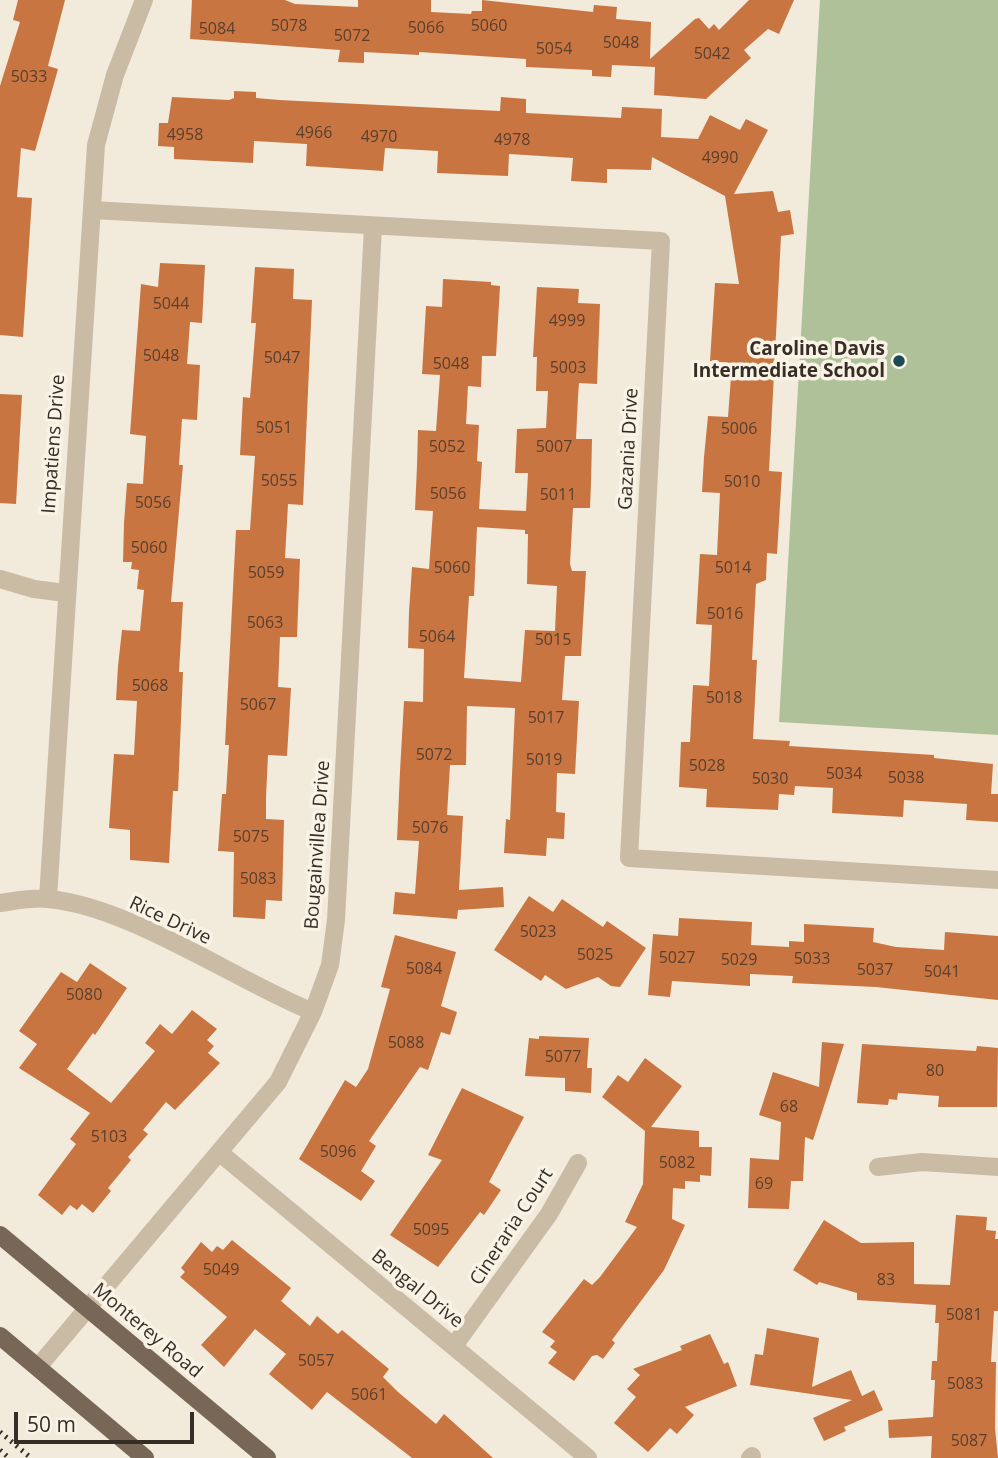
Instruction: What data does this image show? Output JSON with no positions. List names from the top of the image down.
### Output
{
  "streets": {
    "main road": ["Monterey Road"],
    "street": [
      "Impatiens Drive",
      "Gazania Drive",
      "Bougainvillea Drive",
      "Rice Drive",
      "Cineraria Court",
      "Bengal Drive"
    ]
  },
  "crossings": [
    ["Impatiens Drive", "Gazania Drive"],
    ["Impatiens Drive", "Rice Drive"],
    ["Gazania Drive", "Bougainvillea Drive"],
    ["Bougainvillea Drive", "Rice Drive"],
    ["Bougainvillea Drive", "Bengal Drive"],
    ["Bougainvillea Drive", "Monterey Road"],
    ["Cineraria Court", "Bengal Drive"]
  ],
  "places": ["Caroline Davis Intermediate School"],
  "house_numbers": [
    "5078",
    "5060",
    "5066",
    "5084",
    "5072",
    "5048",
    "5054",
    "5042",
    "5033",
    "4966",
    "4958",
    "4970",
    "4978",
    "4990",
    "5044",
    "4999",
    "5048",
    "5047",
    "5048",
    "5003",
    "5051",
    "5006",
    "5052",
    "5007",
    "5055",
    "5010",
    "5056",
    "5011",
    "5056",
    "5060",
    "5060",
    "5014",
    "5059",
    "5016",
    "5063",
    "5064",
    "5015",
    "5068",
    "5018",
    "5067",
    "5017",
    "5072",
    "5019",
    "5028",
    "5034",
    "5038",
    "5030",
    "5076",
    "5075",
    "5083",
    "5023",
    "5025",
    "5027",
    "5033",
    "5029",
    "5084",
    "5037",
    "5041",
    "5080",
    "5088",
    "5077",
    "80",
    "68",
    "5103",
    "5096",
    "5082",
    "69",
    "5095",
    "5049",
    "83",
    "5081",
    "5057",
    "5083",
    "5061",
    "5087"
  ],
  "scale_bar": "50 m"
}
